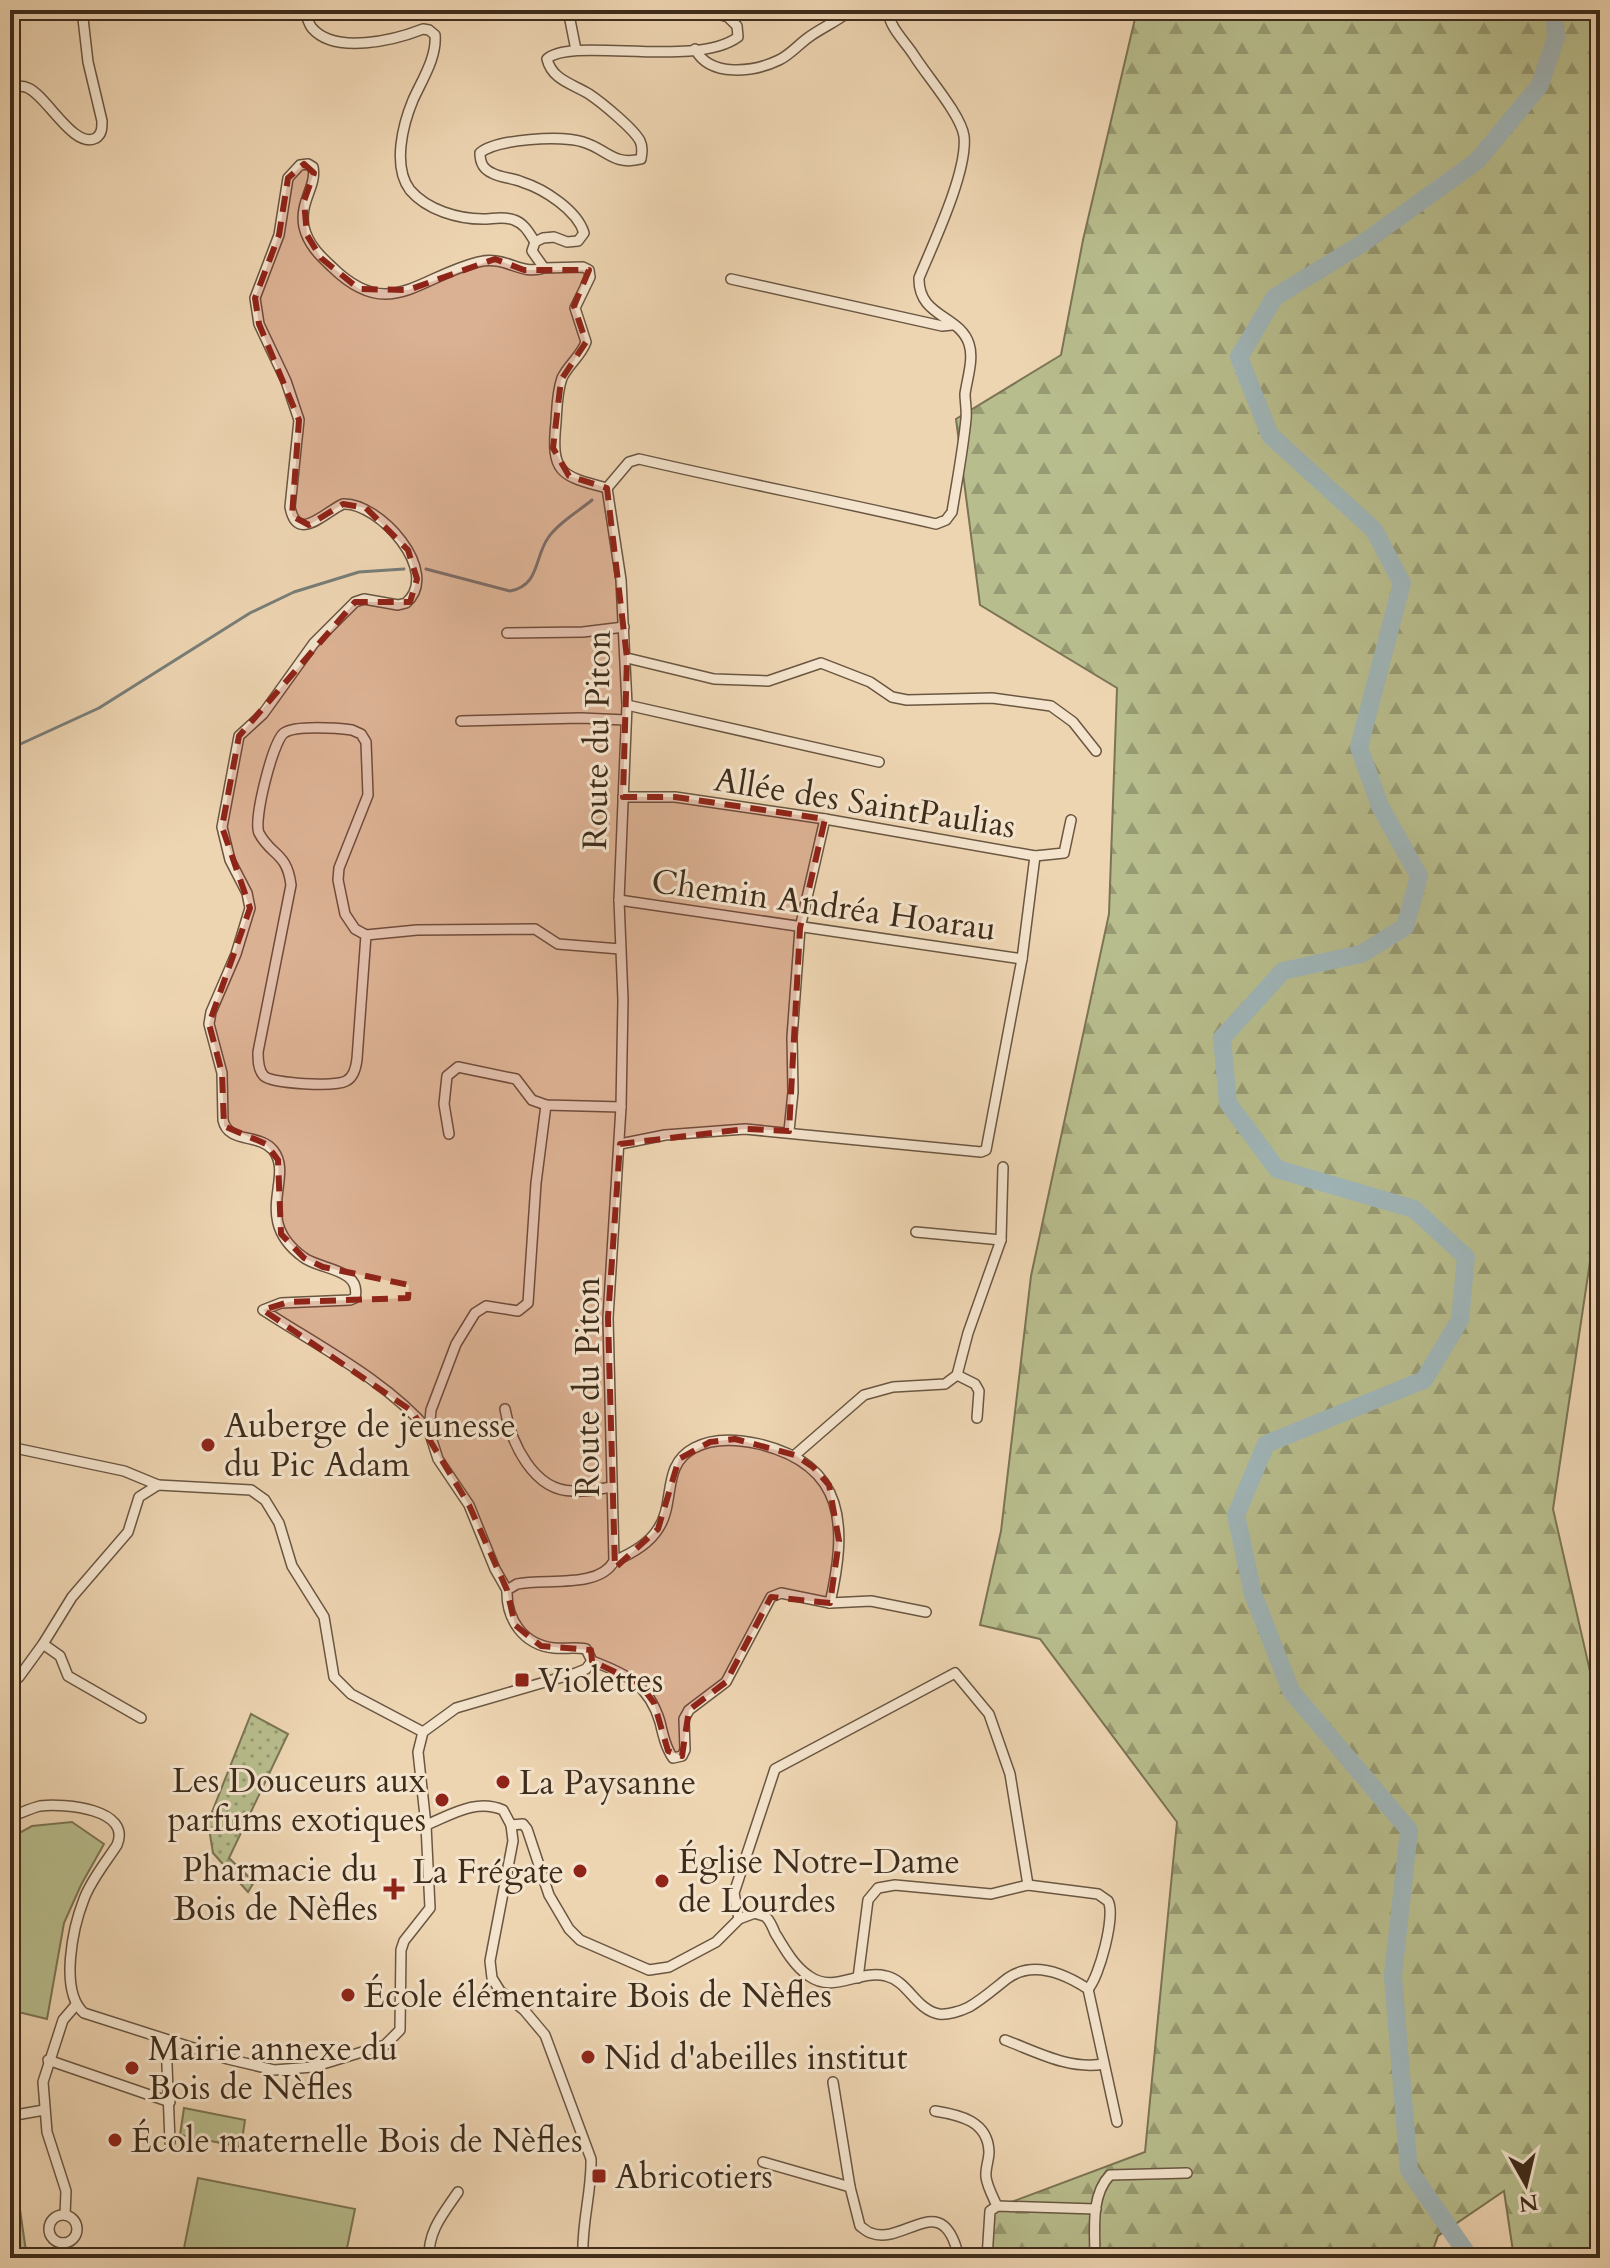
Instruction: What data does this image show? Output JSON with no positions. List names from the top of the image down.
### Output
{
  "streets": {
    "street": ["Route du Piton", "Allée des SaintPaulias", "Chemin Andréa Hoarau"]
  },
  "crossings": [
    ["Route du Piton", "Allée des SaintPaulias"],
    ["Route du Piton", "Chemin Andréa Hoarau"]
  ],
  "places": {
    "other": [
      "Auberge de jeunesse du Pic Adam",
      "La Paysanne",
      "Les Douceurs aux parfums exotiques",
      "La Frégate",
      "Église Notre-Dame de Lourdes",
      "École élémentaire Bois de Nèfles",
      "Nid d'abeilles institut",
      "Mairie annexe du Bois de Nèfles",
      "École maternelle Bois de Nèfles"
    ],
    "transit": ["Violettes", "Abricotiers"],
    "health": ["Pharmacie du Bois de Nèfles"]
  },
  "north": "bottom"
}
